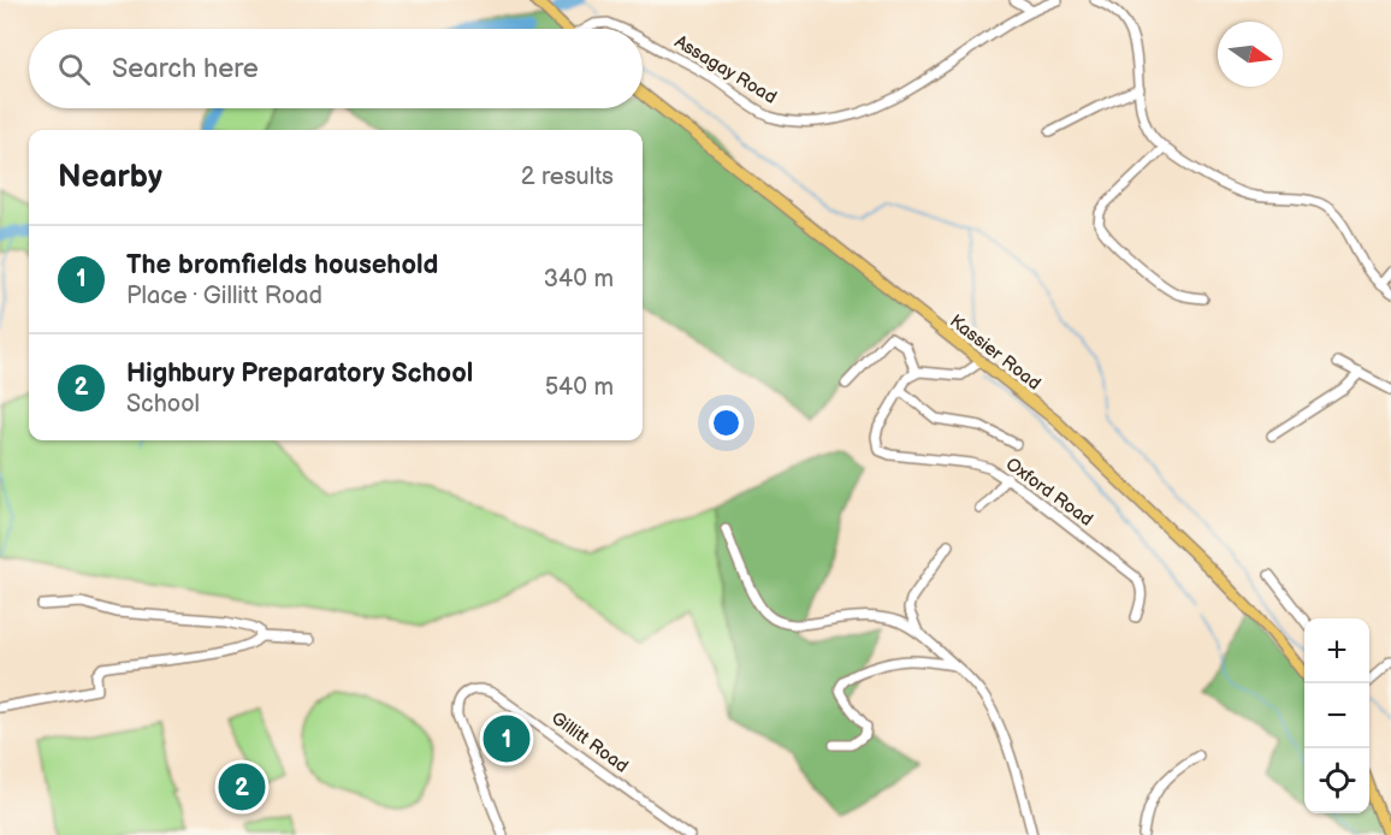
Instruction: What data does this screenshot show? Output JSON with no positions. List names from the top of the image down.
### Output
{
  "streets": {
    "main road": ["Kassier Road"],
    "street": ["Assagay Road", "Oxford Road", "Gillitt Road"]
  },
  "north": "right",
  "page": {
    "search": "Search here",
    "heading": ["Nearby", "2 results"],
    "list": [
      {
        "mark": "1",
        "name": "The bromfields household",
        "note": "Place · Gillitt Road",
        "value": "340 m"
      },
      {
        "mark": "2",
        "name": "Highbury Preparatory School",
        "note": "School",
        "value": "540 m"
      }
    ],
    "map_buttons": ["+", "−"],
    "pins": ["1", "2"]
  }
}
